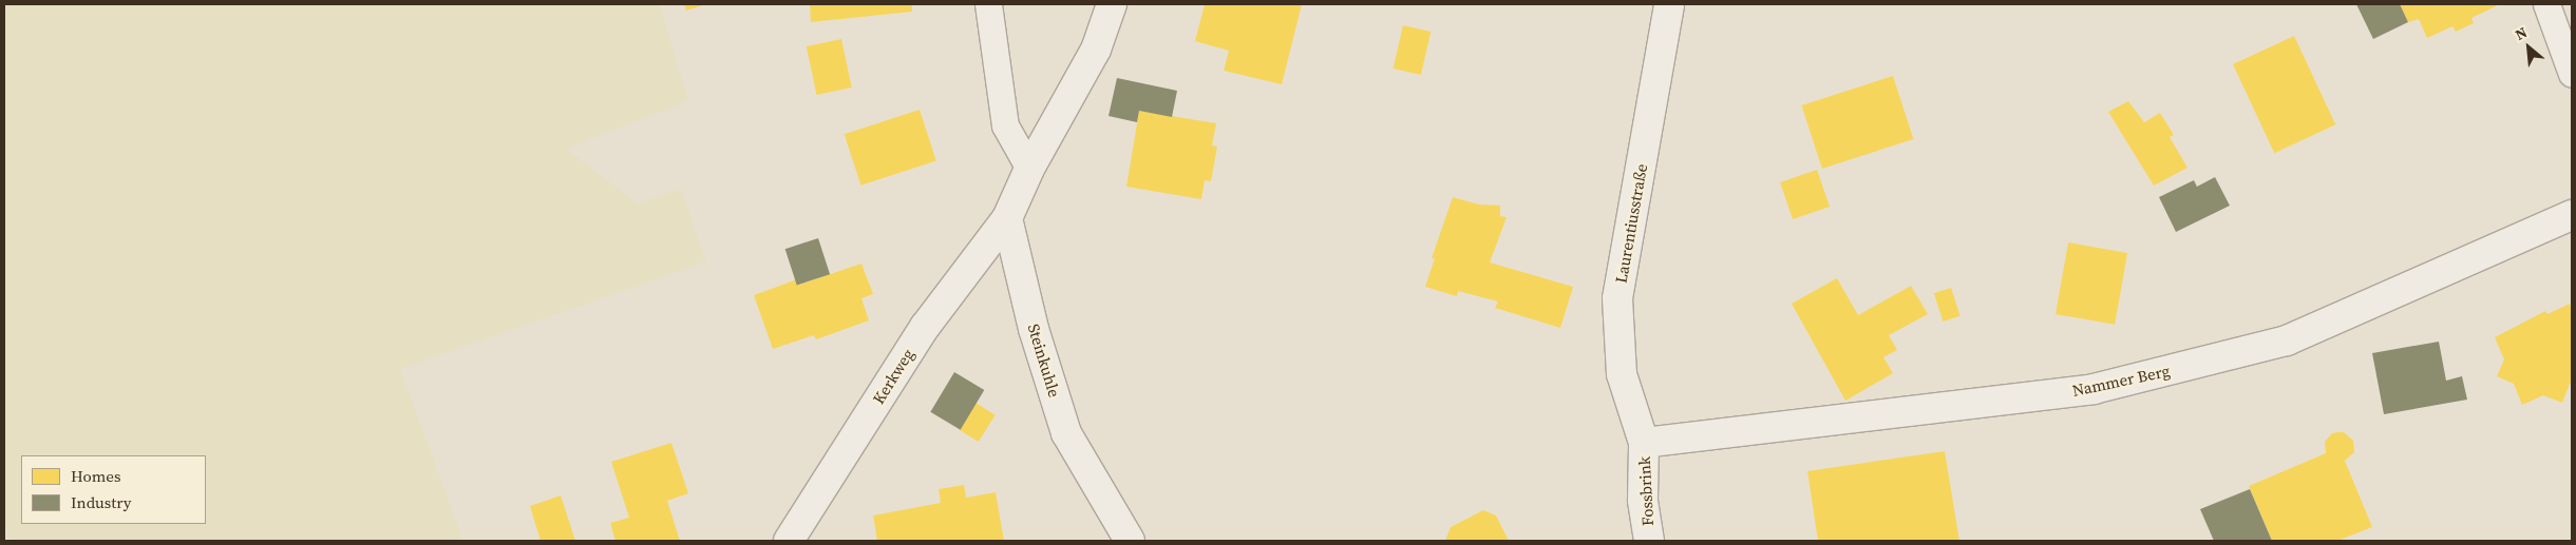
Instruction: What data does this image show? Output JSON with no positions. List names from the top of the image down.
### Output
{
  "streets": {
    "street": [
      "Laurentiusstraße",
      "Steinkuhle",
      "Kerkweg",
      "Nammer Berg",
      "Fossbrink"
    ]
  },
  "crossings": [
    ["Laurentiusstraße", "Nammer Berg"],
    ["Laurentiusstraße", "Fossbrink"],
    ["Steinkuhle", "Kerkweg"],
    ["Nammer Berg", "Fossbrink"]
  ],
  "legend": ["Homes", "Industry"],
  "north": "top left"
}
